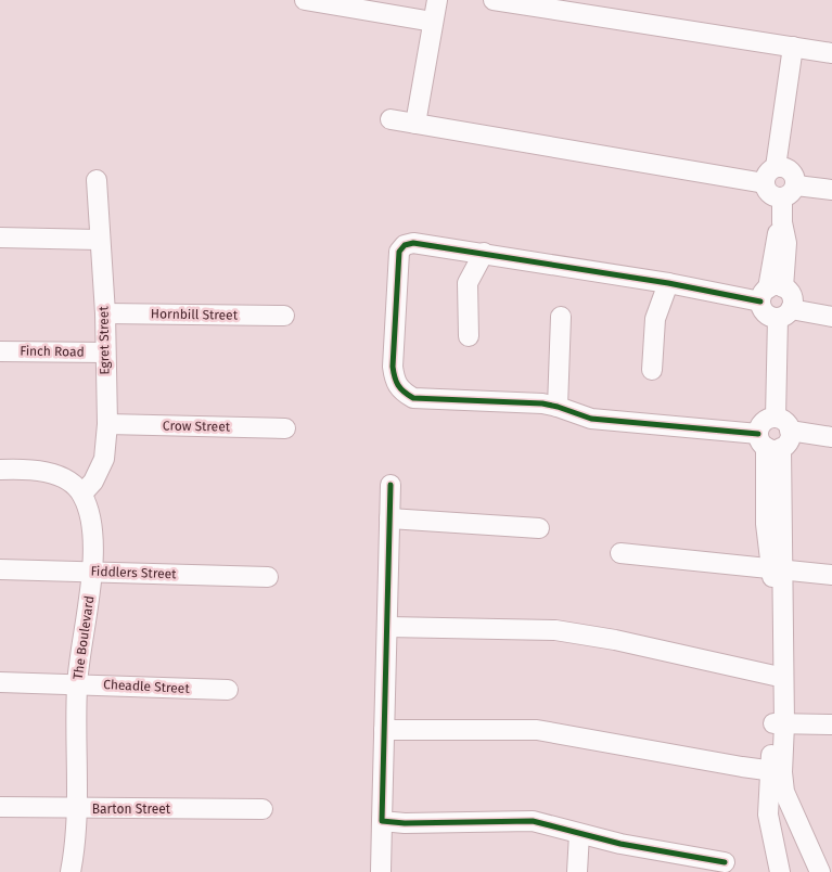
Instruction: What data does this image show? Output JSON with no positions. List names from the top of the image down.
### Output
{
  "streets": {
    "street": [
      "Hornbill Street",
      "Egret Street",
      "Finch Road",
      "Crow Street",
      "Fiddlers Street",
      "The Boulevard",
      "Cheadle Street",
      "Barton Street"
    ]
  },
  "crossings": [
    ["Hornbill Street", "Egret Street"],
    ["Egret Street", "Finch Road"],
    ["Egret Street", "Crow Street"],
    ["Egret Street", "The Boulevard"],
    ["Fiddlers Street", "The Boulevard"],
    ["The Boulevard", "Cheadle Street"],
    ["The Boulevard", "Barton Street"]
  ]
}
